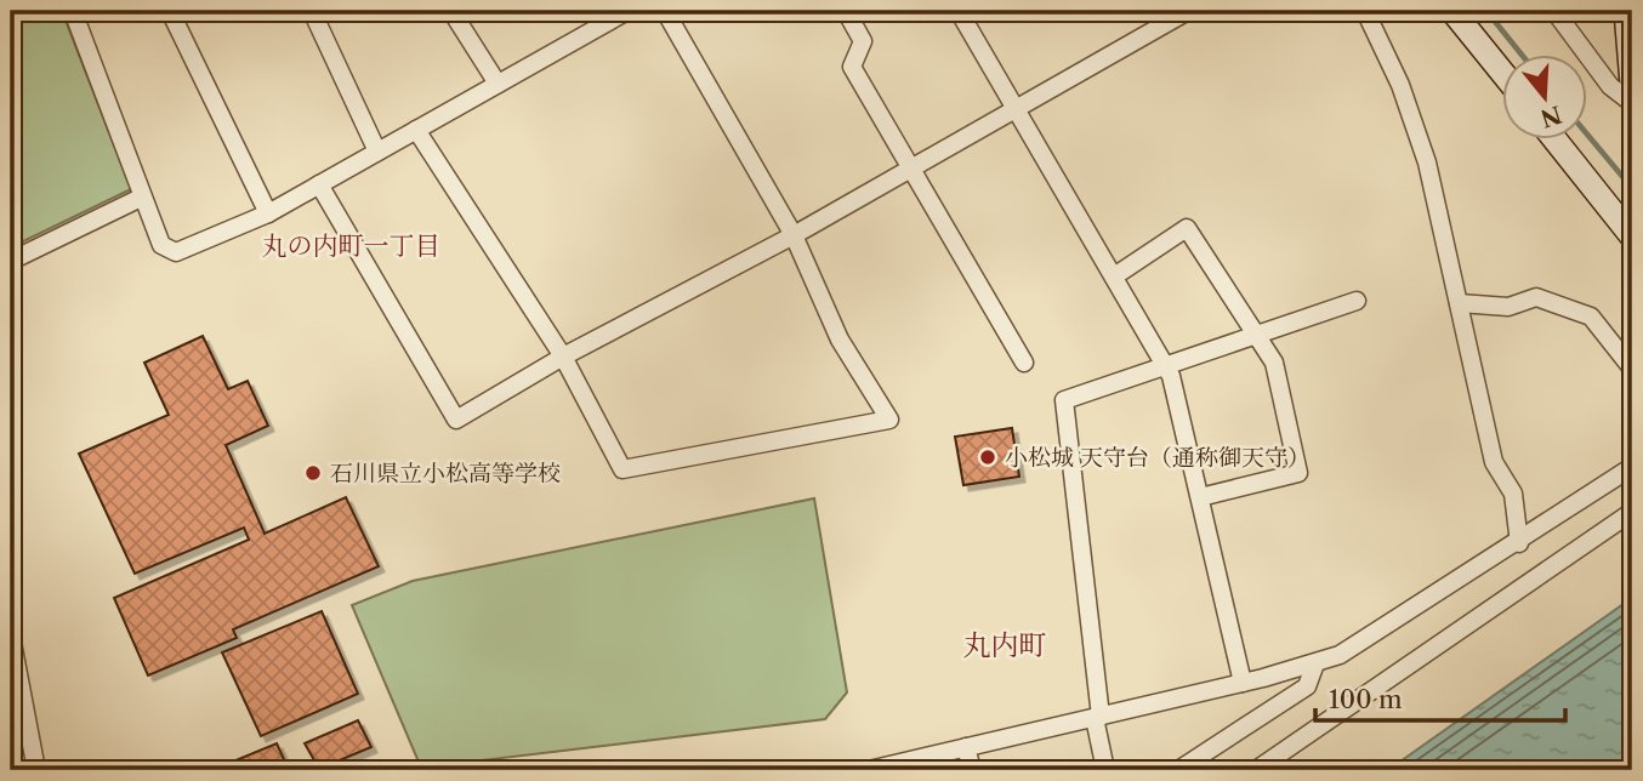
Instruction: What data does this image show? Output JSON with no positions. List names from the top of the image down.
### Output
{
  "districts": ["丸の内町一丁目", "丸内町"],
  "places": ["小松城 天守台（通称御天守）", "石川県立小松高等学校"],
  "scale_bar": "100 m",
  "north": "bottom"
}
